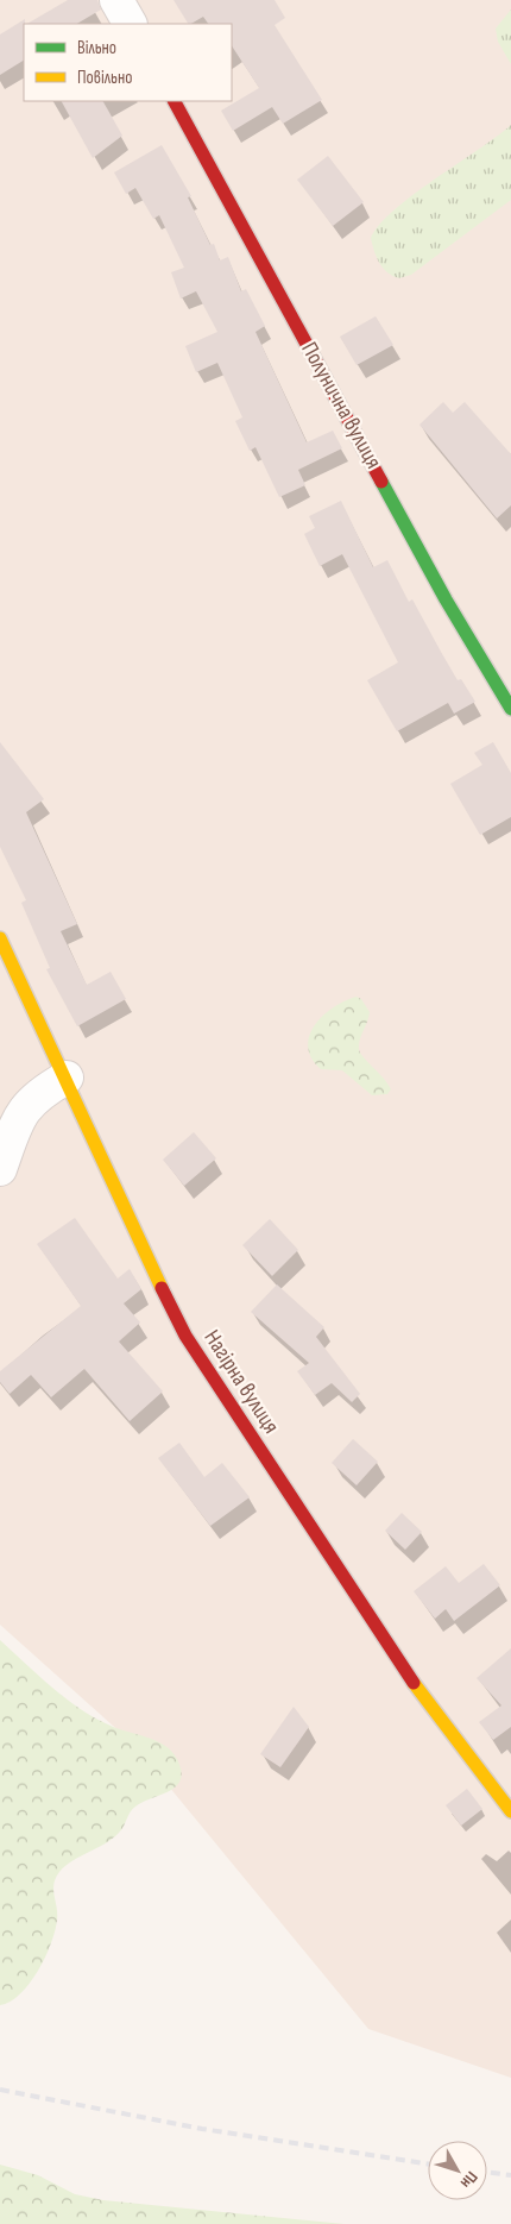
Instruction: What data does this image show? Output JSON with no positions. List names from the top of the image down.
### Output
{
  "streets": {
    "street": ["Полунична вулиця", "Нагірна вулиця"]
  },
  "legend": ["Вільно", "Повільно"],
  "north": "bottom right"
}
